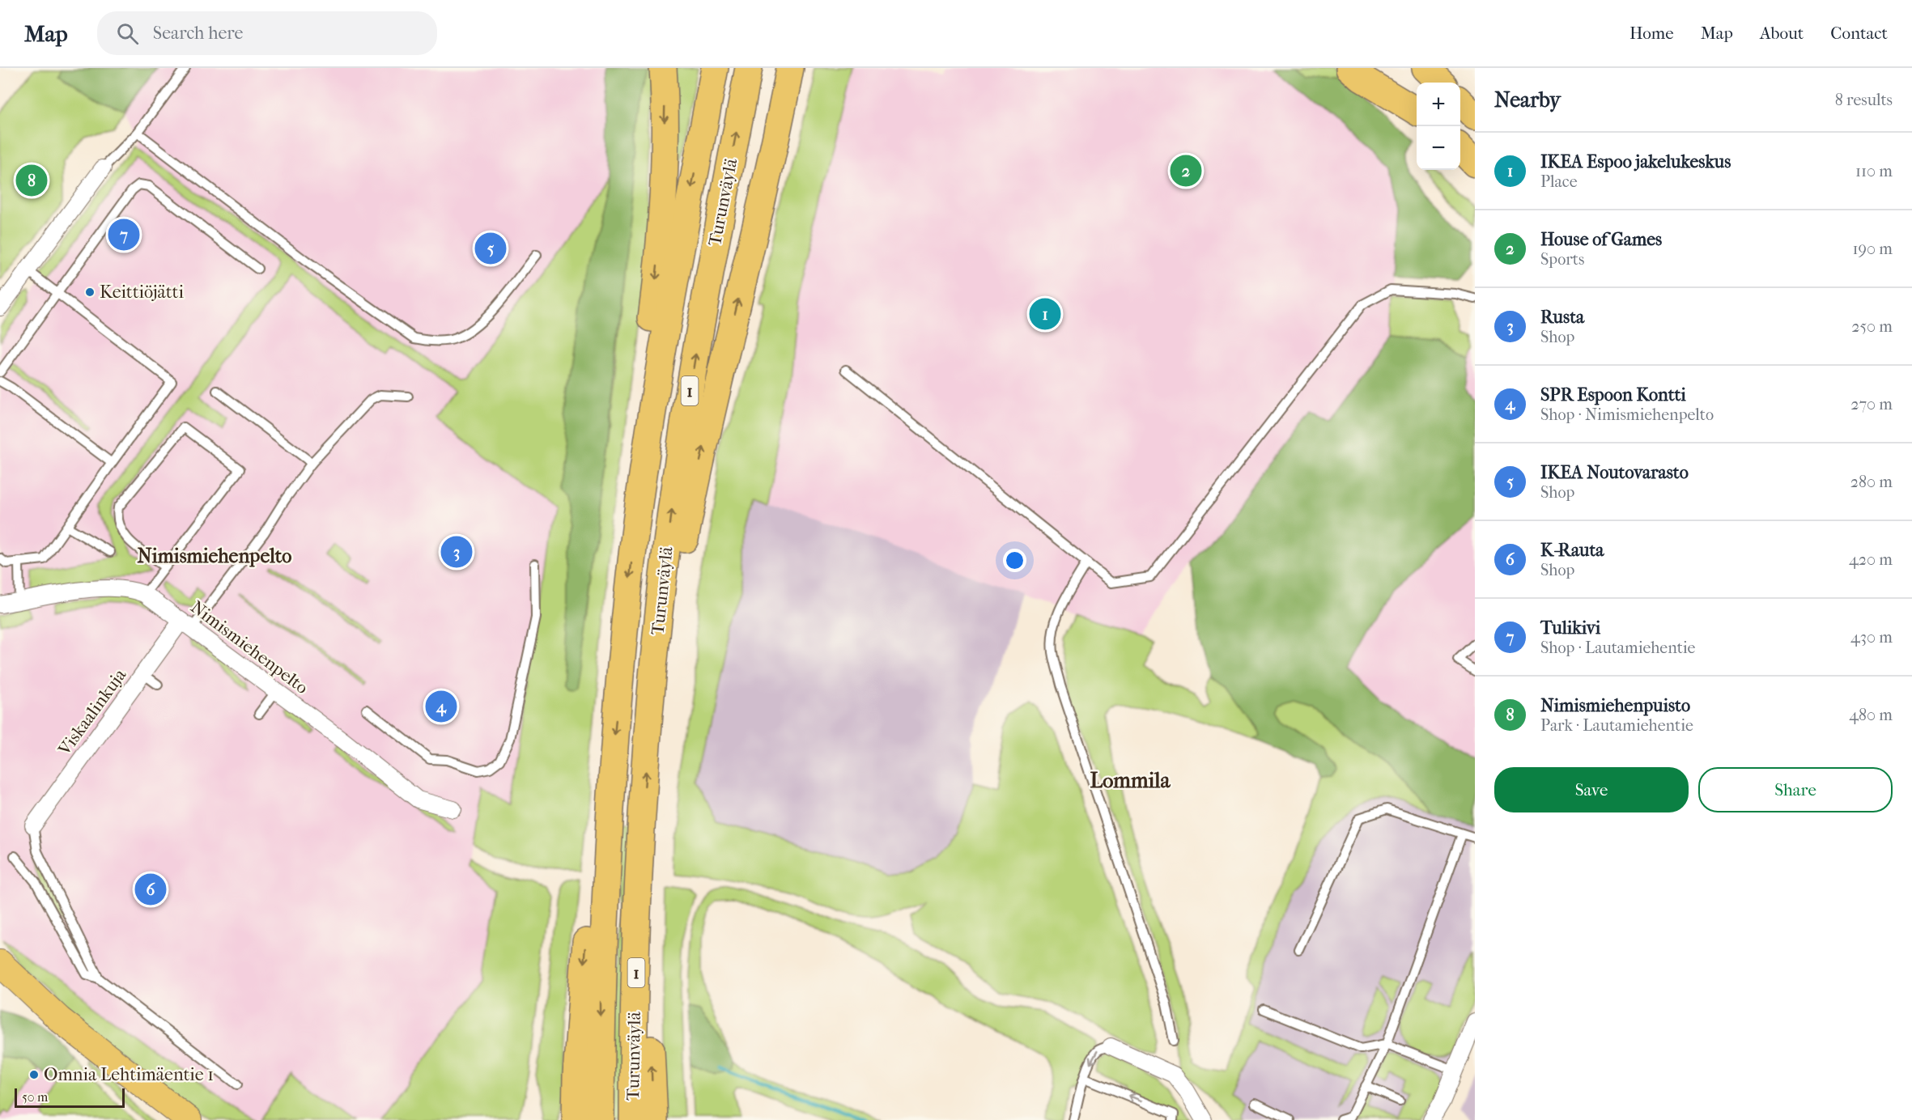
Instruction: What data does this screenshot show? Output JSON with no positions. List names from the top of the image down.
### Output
{
  "streets": {
    "highway": ["Turunväylä", "1"],
    "street": ["Nimismiehenpelto", "Viskaalinkuja"]
  },
  "crossings": [
    ["Nimismiehenpelto", "Viskaalinkuja"]
  ],
  "districts": ["Nimismiehenpelto", "Lommila"],
  "places": ["Keittiöjätti", "Omnia Lehtimäentie 1"],
  "scale_bar": "50 m",
  "page": {
    "header": "Map",
    "search": "Search here",
    "nav": [
      "Home",
      "Map",
      "About",
      "Contact"
    ],
    "heading": ["Nearby", "8 results"],
    "map_buttons": ["+", "−"],
    "list": [
      {
        "mark": "1",
        "name": "IKEA Espoo jakelukeskus",
        "note": "Place",
        "value": "110 m"
      },
      {
        "mark": "2",
        "name": "House of Games",
        "note": "Sports",
        "value": "190 m"
      },
      {
        "mark": "3",
        "name": "Rusta",
        "note": "Shop",
        "value": "250 m"
      },
      {
        "mark": "4",
        "name": "SPR Espoon Kontti",
        "note": "Shop · Nimismiehenpelto",
        "value": "270 m"
      },
      {
        "mark": "5",
        "name": "IKEA Noutovarasto",
        "note": "Shop",
        "value": "280 m"
      },
      {
        "mark": "6",
        "name": "K-Rauta",
        "note": "Shop",
        "value": "420 m"
      },
      {
        "mark": "7",
        "name": "Tulikivi",
        "note": "Shop · Lautamiehentie",
        "value": "430 m"
      },
      {
        "mark": "8",
        "name": "Nimismiehenpuisto",
        "note": "Park · Lautamiehentie",
        "value": "480 m"
      }
    ],
    "pins": [
      "2",
      "8",
      "7",
      "5",
      "1",
      "3",
      "4",
      "6"
    ],
    "buttons": ["Save", "Share"],
    "scale": "50 m"
  }
}
